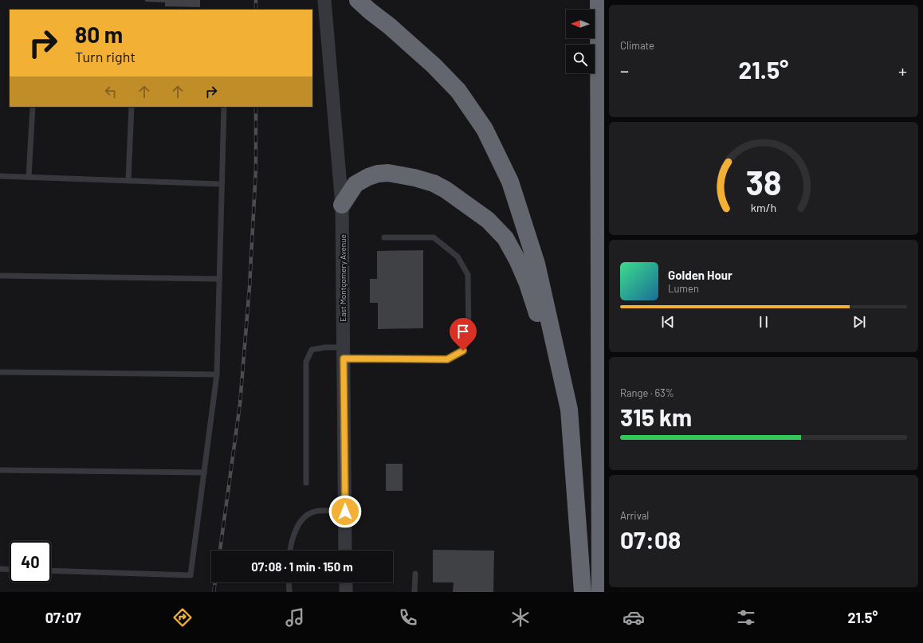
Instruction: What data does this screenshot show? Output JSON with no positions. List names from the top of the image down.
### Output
{
  "streets": {
    "street": ["East Montgomery Avenue"]
  },
  "north": "left",
  "page": {
    "tile": [
      "Climate",
      ["Range · 63%", "315 km"],
      ["Arrival", "07:08"]
    ],
    "turn": ["80 m", "Turn right"],
    "heat": ["−", "21.5°", "+"],
    "song": ["Golden Hour", "Lumen"],
    "limit": "40",
    "trip": "07:08 · 1 min · 150 m",
    "tabs": ["07:07", "21.5°"],
    "gauge": ["38", "km/h"]
  }
}
